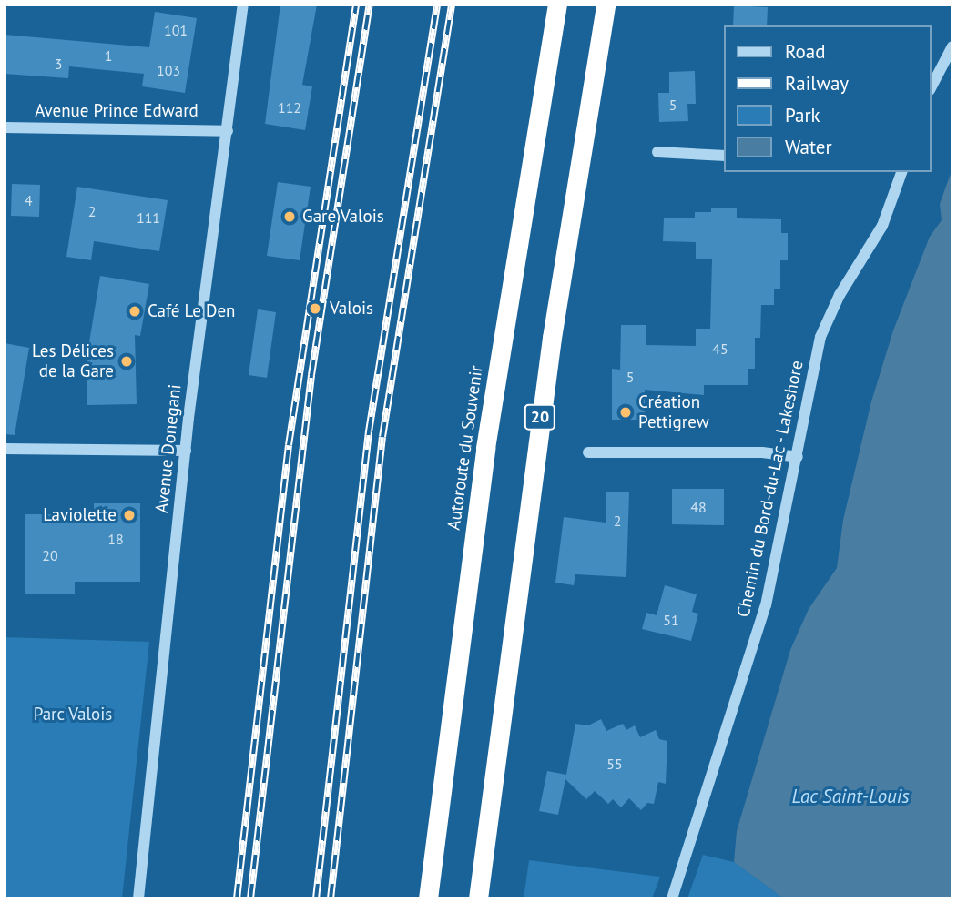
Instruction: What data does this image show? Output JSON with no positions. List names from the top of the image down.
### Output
{
  "streets": {
    "highway": ["20", "Autoroute du Souvenir"],
    "street": ["Avenue Prince Edward", "Avenue Donegani", "Chemin du Bord-du-Lac - Lakeshore"]
  },
  "crossings": [
    ["Avenue Prince Edward", "Avenue Donegani"]
  ],
  "water": ["Lac Saint-Louis"],
  "parks": ["Parc Valois"],
  "places": [
    "Gare Valois",
    "Valois",
    "Café Le Den",
    "Les Délices de la Gare",
    "Création Pettigrew",
    "Laviolette"
  ],
  "house_numbers": [
    "101",
    "1",
    "3",
    "103",
    "5",
    "112",
    "4",
    "2",
    "111",
    "45",
    "5",
    "48",
    "2",
    "18",
    "20",
    "51",
    "55"
  ],
  "legend": [
    "Road",
    "Railway",
    "Park",
    "Water"
  ]
}
